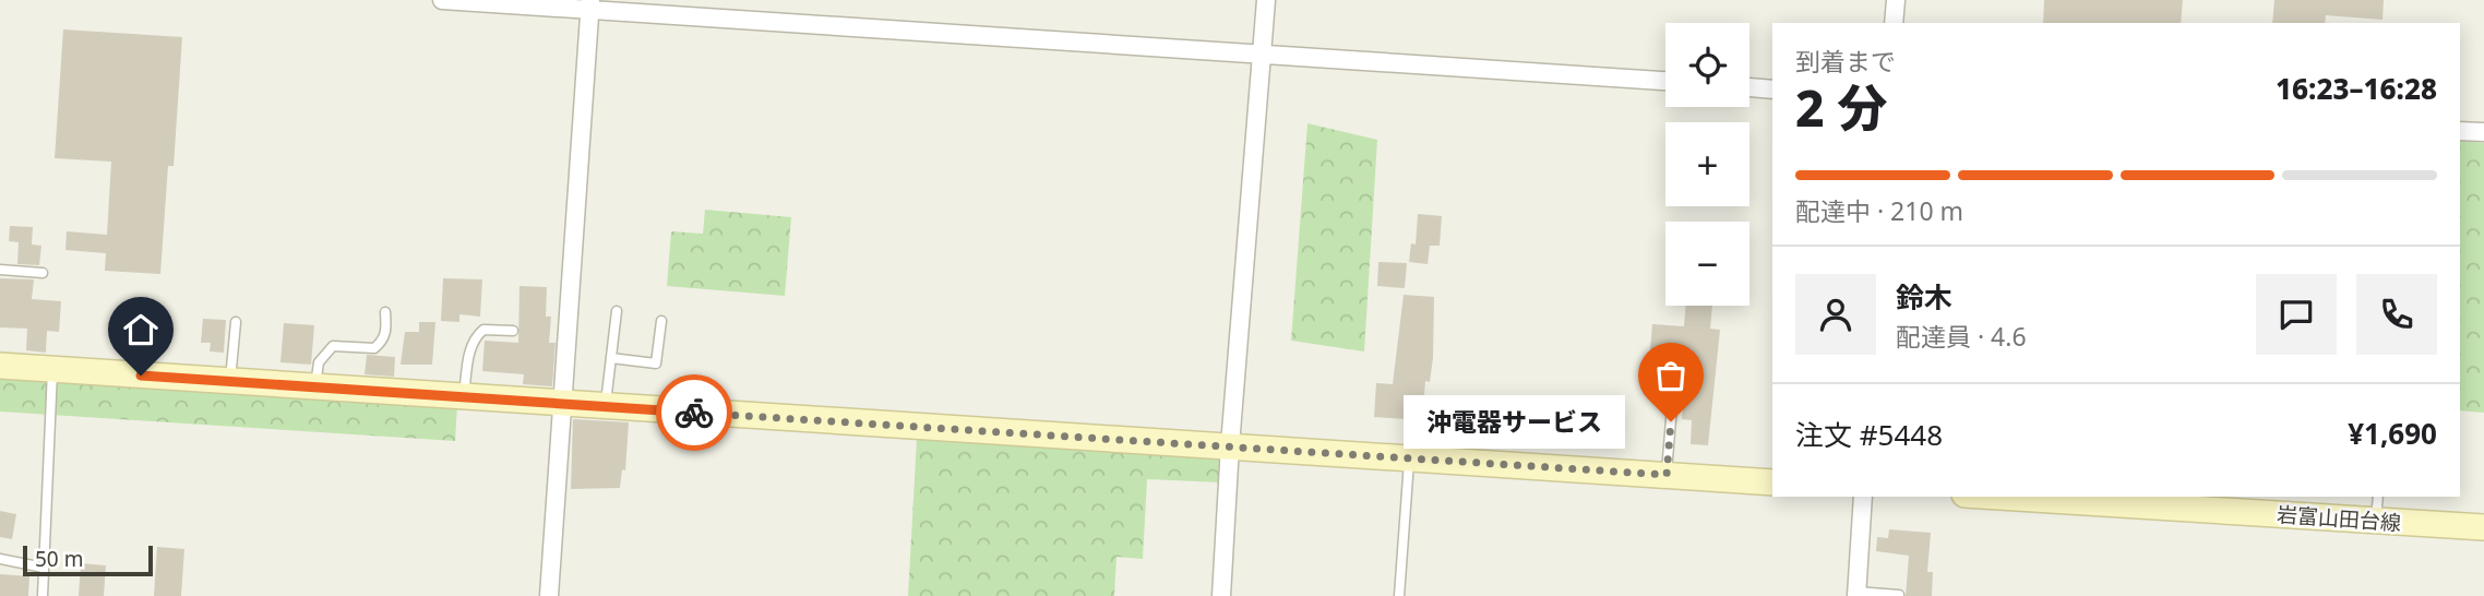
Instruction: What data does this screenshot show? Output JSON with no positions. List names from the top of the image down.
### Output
{
  "streets": {
    "main road": ["岩富山田台線"]
  },
  "places": ["沖電器サービス"],
  "scale_bar": "50 m",
  "page": {
    "map_buttons": ["+", "−"],
    "heading": ["2 分", "到着まで", "16:23–16:28"],
    "panel": [
      "鈴木",
      "配達員 · 4.6",
      "注文 #5448",
      "¥1,690"
    ],
    "bar": "配達中 · 210 m",
    "bubble": "沖電器サービス",
    "scale": "50 m"
  }
}
